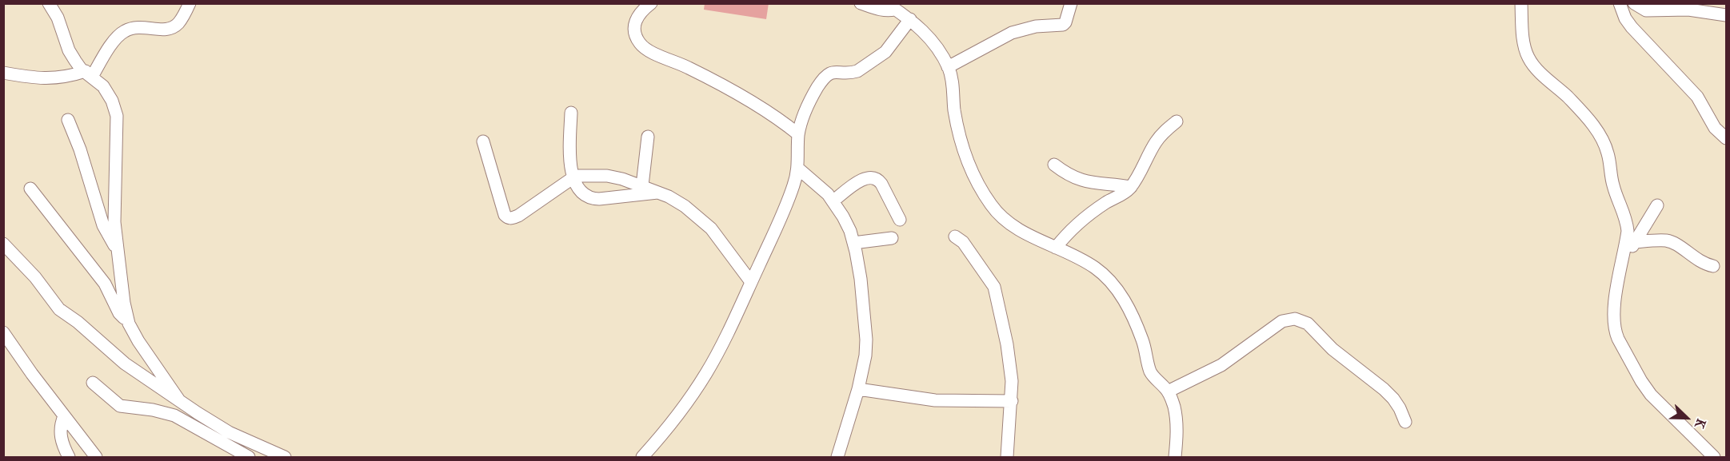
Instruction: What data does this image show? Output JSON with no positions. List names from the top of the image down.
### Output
{
  "north": "bottom right"
}
